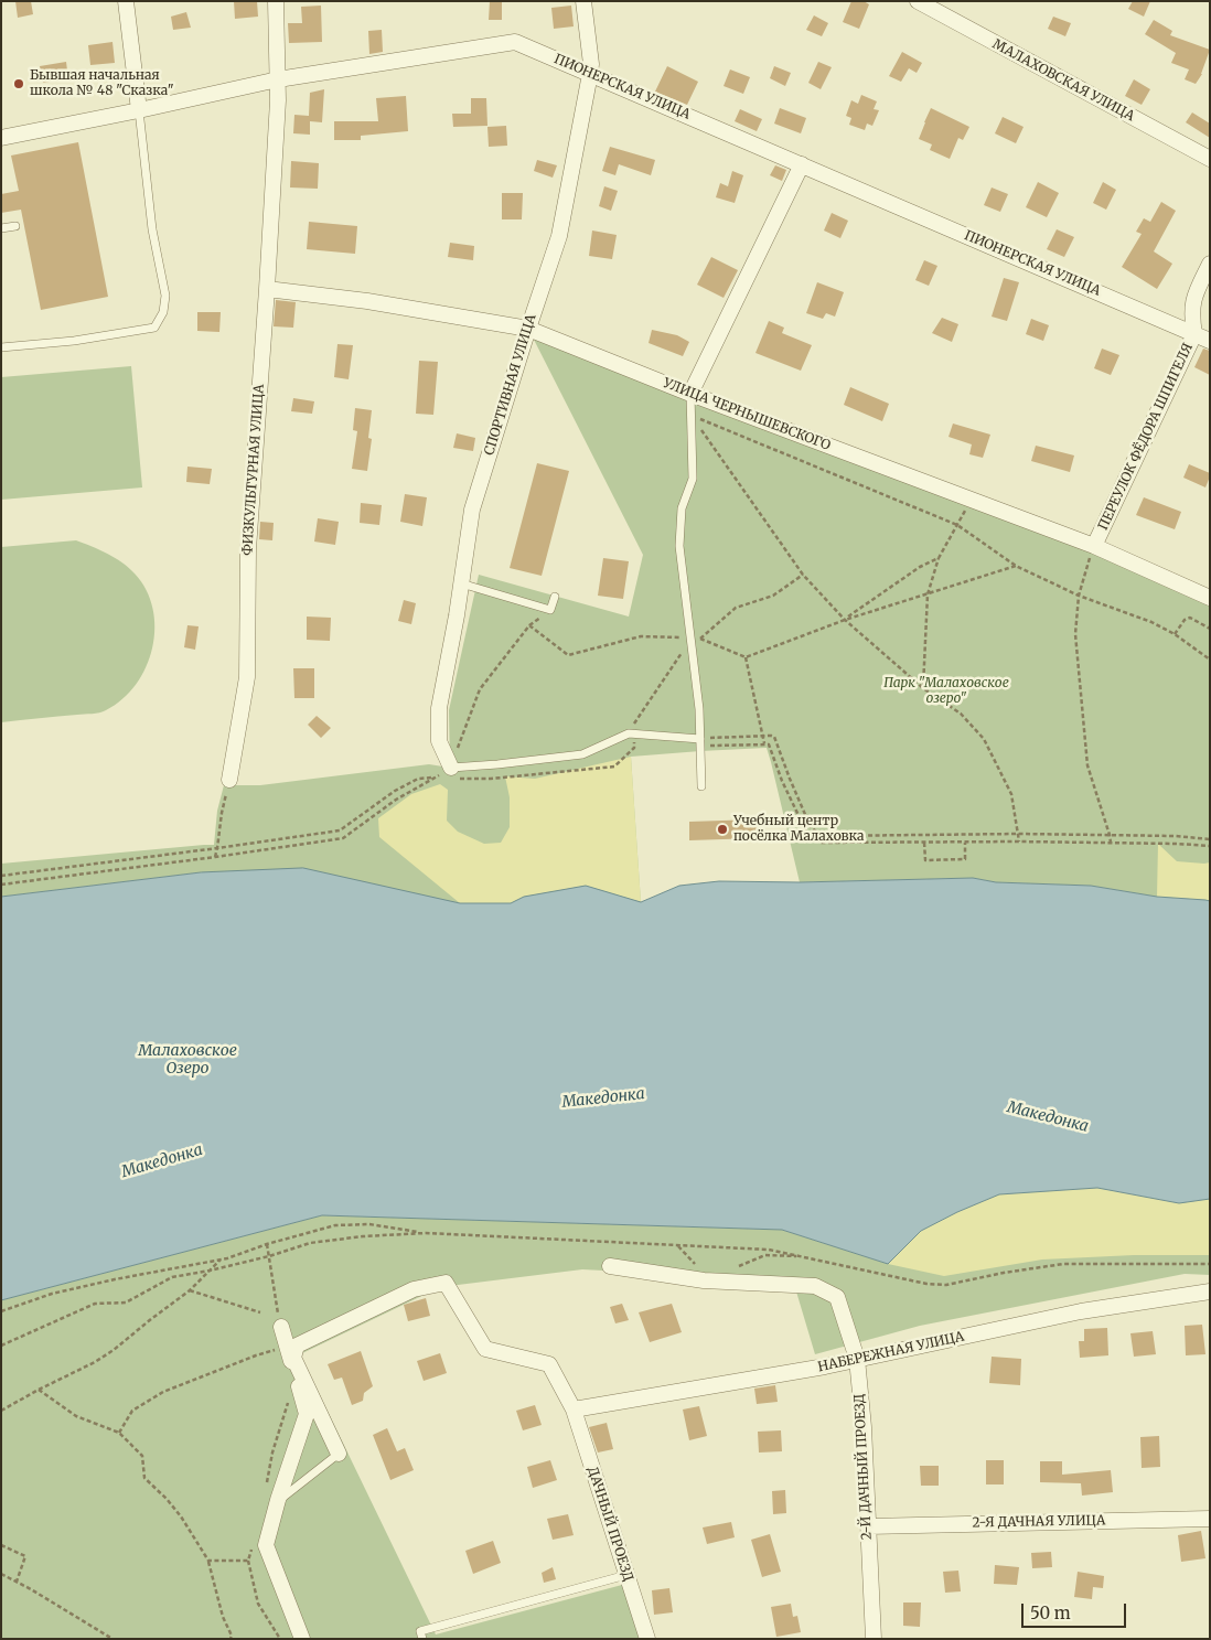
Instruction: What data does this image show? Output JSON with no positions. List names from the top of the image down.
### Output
{
  "streets": {
    "street": [
      "МАЛАХОВСКАЯ УЛИЦА",
      "ПИОНЕРСКАЯ УЛИЦА",
      "СПОРТИВНАЯ УЛИЦА",
      "УЛИЦА ЧЕРНЫШЕВСКОГО",
      "ПЕРЕУЛОК ФЁДОРА ШПИГЕЛЯ",
      "ФИЗКУЛЬТУРНАЯ УЛИЦА",
      "НАБЕРЕЖНАЯ УЛИЦА",
      "2-Й ДАЧНЫЙ ПРОЕЗД",
      "2-Я ДАЧНАЯ УЛИЦА",
      "ДАЧНЫЙ ПРОЕЗД"
    ]
  },
  "crossings": [
    ["ПИОНЕРСКАЯ УЛИЦА", "СПОРТИВНАЯ УЛИЦА"],
    ["ПИОНЕРСКАЯ УЛИЦА", "ПЕРЕУЛОК ФЁДОРА ШПИГЕЛЯ"],
    ["ПИОНЕРСКАЯ УЛИЦА", "ФИЗКУЛЬТУРНАЯ УЛИЦА"],
    ["СПОРТИВНАЯ УЛИЦА", "УЛИЦА ЧЕРНЫШЕВСКОГО"],
    ["УЛИЦА ЧЕРНЫШЕВСКОГО", "ПЕРЕУЛОК ФЁДОРА ШПИГЕЛЯ"],
    ["УЛИЦА ЧЕРНЫШЕВСКОГО", "ФИЗКУЛЬТУРНАЯ УЛИЦА"],
    ["НАБЕРЕЖНАЯ УЛИЦА", "2-Й ДАЧНЫЙ ПРОЕЗД"],
    ["НАБЕРЕЖНАЯ УЛИЦА", "ДАЧНЫЙ ПРОЕЗД"],
    ["2-Й ДАЧНЫЙ ПРОЕЗД", "2-Я ДАЧНАЯ УЛИЦА"]
  ],
  "water": ["Малаховское Озеро", "Македонка"],
  "parks": ["Парк \"Малаховское озеро\""],
  "places": ["Бывшая начальная школа № 48 \"Сказка\"", "Учебный центр посёлка Малаховка"],
  "scale_bar": "50 m"
}
